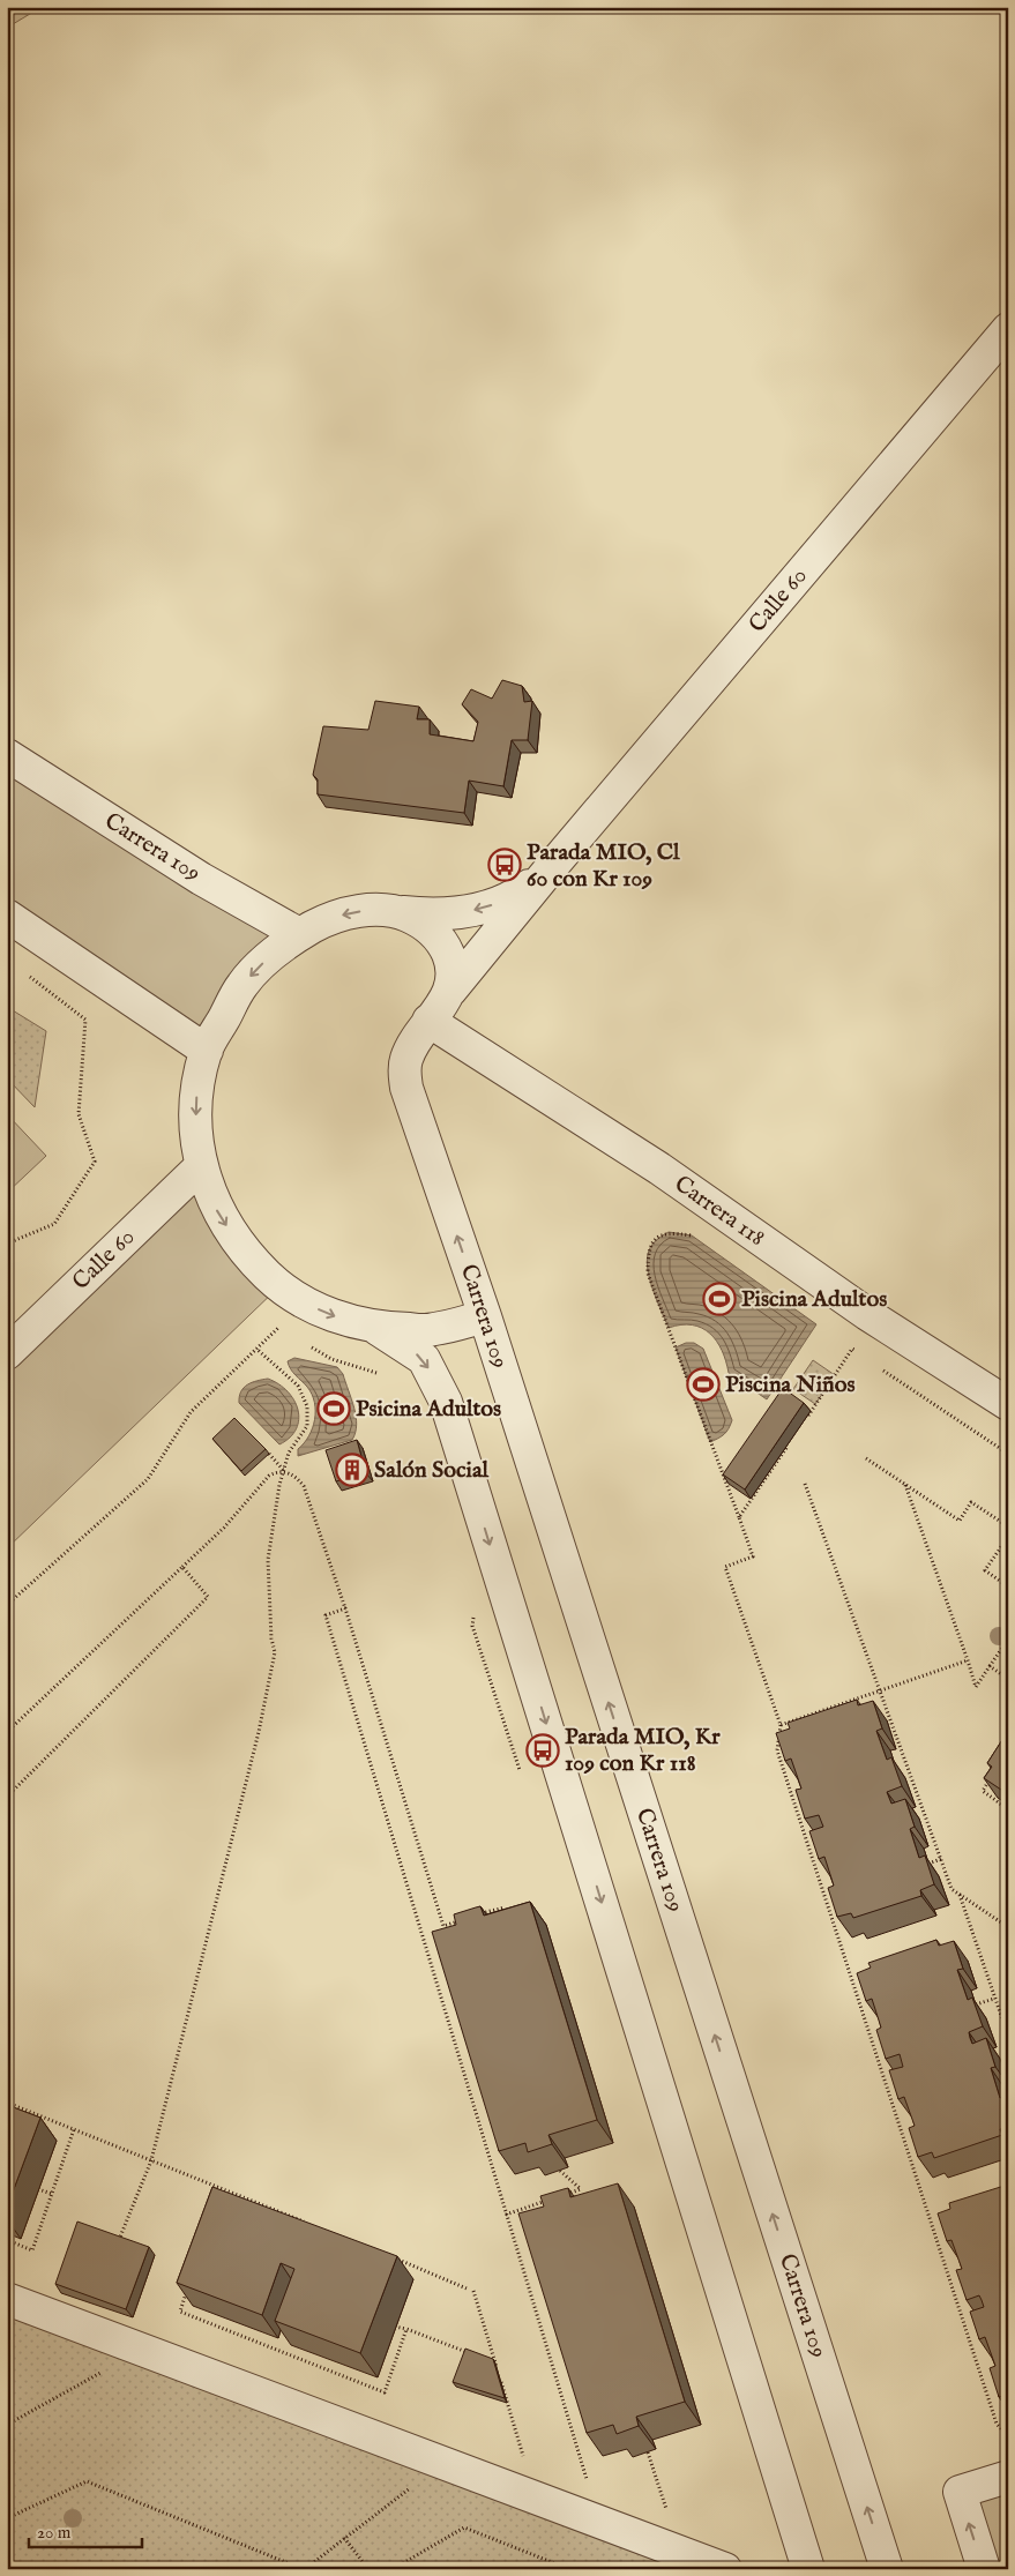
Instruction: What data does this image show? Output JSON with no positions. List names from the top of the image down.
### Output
{
  "streets": {
    "street": ["Calle 60", "Carrera 109", "Carrera 118"]
  },
  "crossings": [
    ["Calle 60", "Carrera 109"],
    ["Carrera 109", "Carrera 118"]
  ],
  "places": {
    "bus stop": ["Parada MIO, Cl 60 con Kr 109", "Parada MIO, Kr 109 con Kr 118"],
    "sports": ["Piscina Adultos", "Piscina Niños", "Psicina Adultos"],
    "building": ["Salón Social"]
  },
  "scale_bar": "20 m"
}
